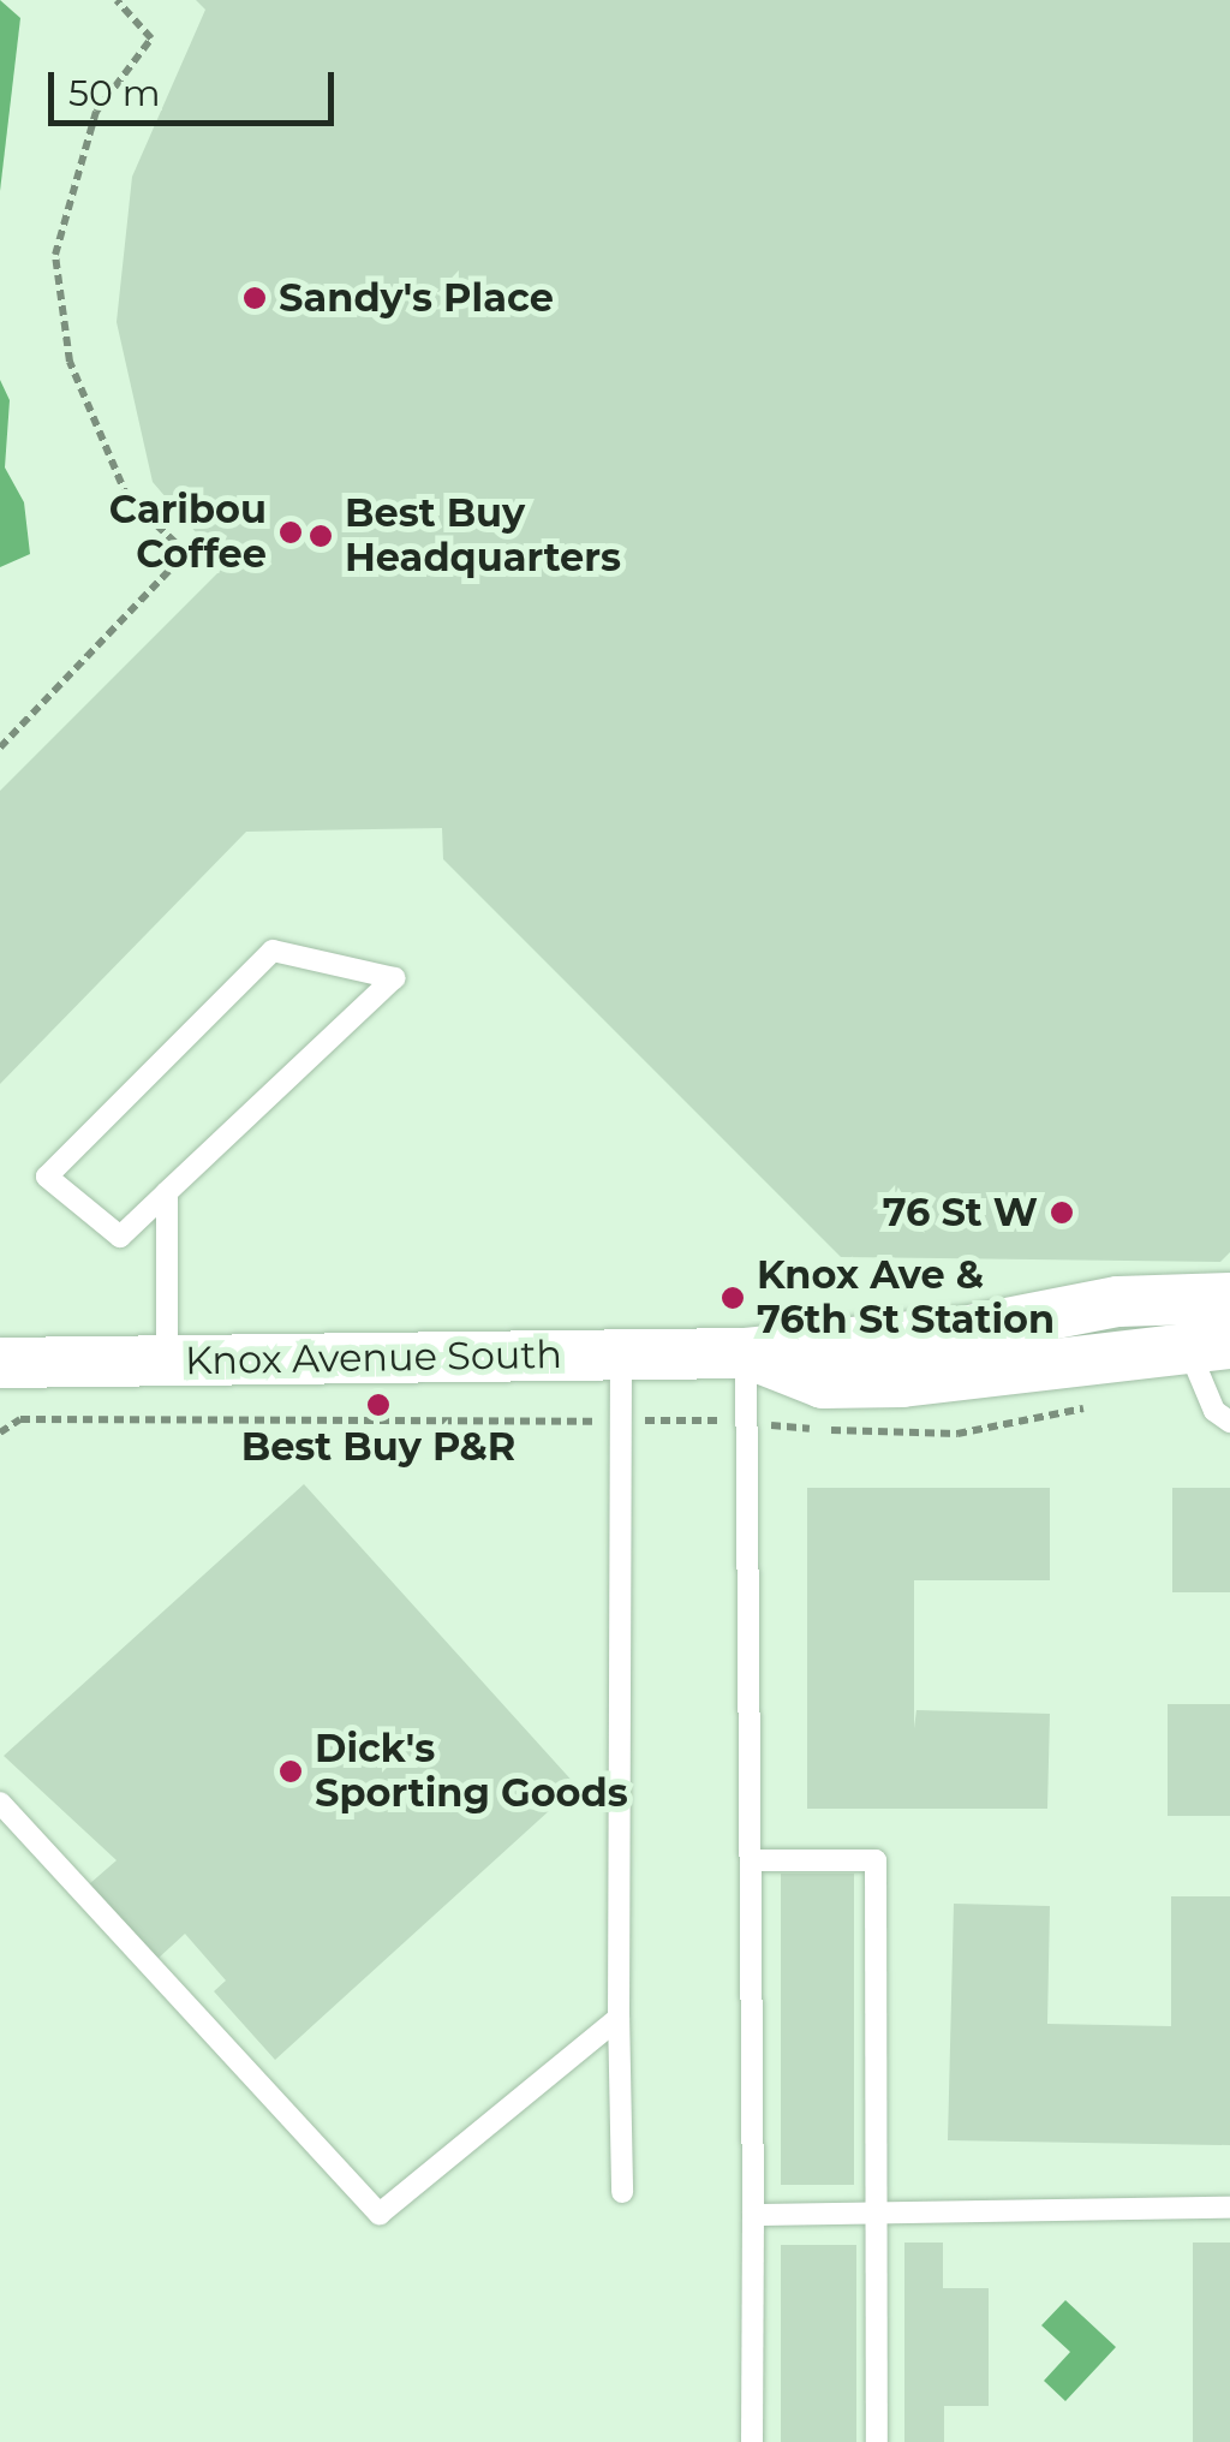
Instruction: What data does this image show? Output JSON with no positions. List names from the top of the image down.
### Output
{
  "streets": {
    "street": ["Knox Avenue South"]
  },
  "places": [
    "Sandy's Place",
    "Caribou Coffee",
    "Best Buy Headquarters",
    "76 St W",
    "Knox Ave & 76th St Station",
    "Best Buy P&R",
    "Dick's Sporting Goods"
  ],
  "scale_bar": "50 m"
}
